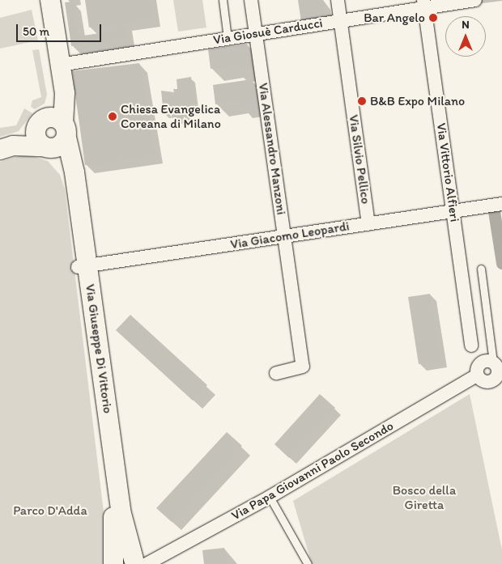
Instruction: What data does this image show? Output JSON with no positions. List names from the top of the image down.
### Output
{
  "streets": {
    "street": [
      "Via Giosuè Carducci",
      "Via Alessandro Manzoni",
      "Via Silvio Pellico",
      "Via Vittorio Alfieri",
      "Via Giacomo Leopardi",
      "Via Giuseppe Di Vittorio",
      "Via Papa Giovanni Paolo Secondo"
    ]
  },
  "crossings": [
    ["Via Giosuè Carducci", "Via Alessandro Manzoni"],
    ["Via Giosuè Carducci", "Via Silvio Pellico"],
    ["Via Giosuè Carducci", "Via Vittorio Alfieri"],
    ["Via Giosuè Carducci", "Via Giuseppe Di Vittorio"],
    ["Via Alessandro Manzoni", "Via Giacomo Leopardi"],
    ["Via Silvio Pellico", "Via Giacomo Leopardi"],
    ["Via Vittorio Alfieri", "Via Giacomo Leopardi"],
    ["Via Giacomo Leopardi", "Via Giuseppe Di Vittorio"],
    ["Via Giuseppe Di Vittorio", "Via Papa Giovanni Paolo Secondo"]
  ],
  "parks": ["Bosco della Giretta", "Parco D'Adda"],
  "places": ["Bar Angelo", "B&B Expo Milano", "Chiesa Evangelica Coreana di Milano"],
  "scale_bar": "50 m",
  "north": "top"
}
